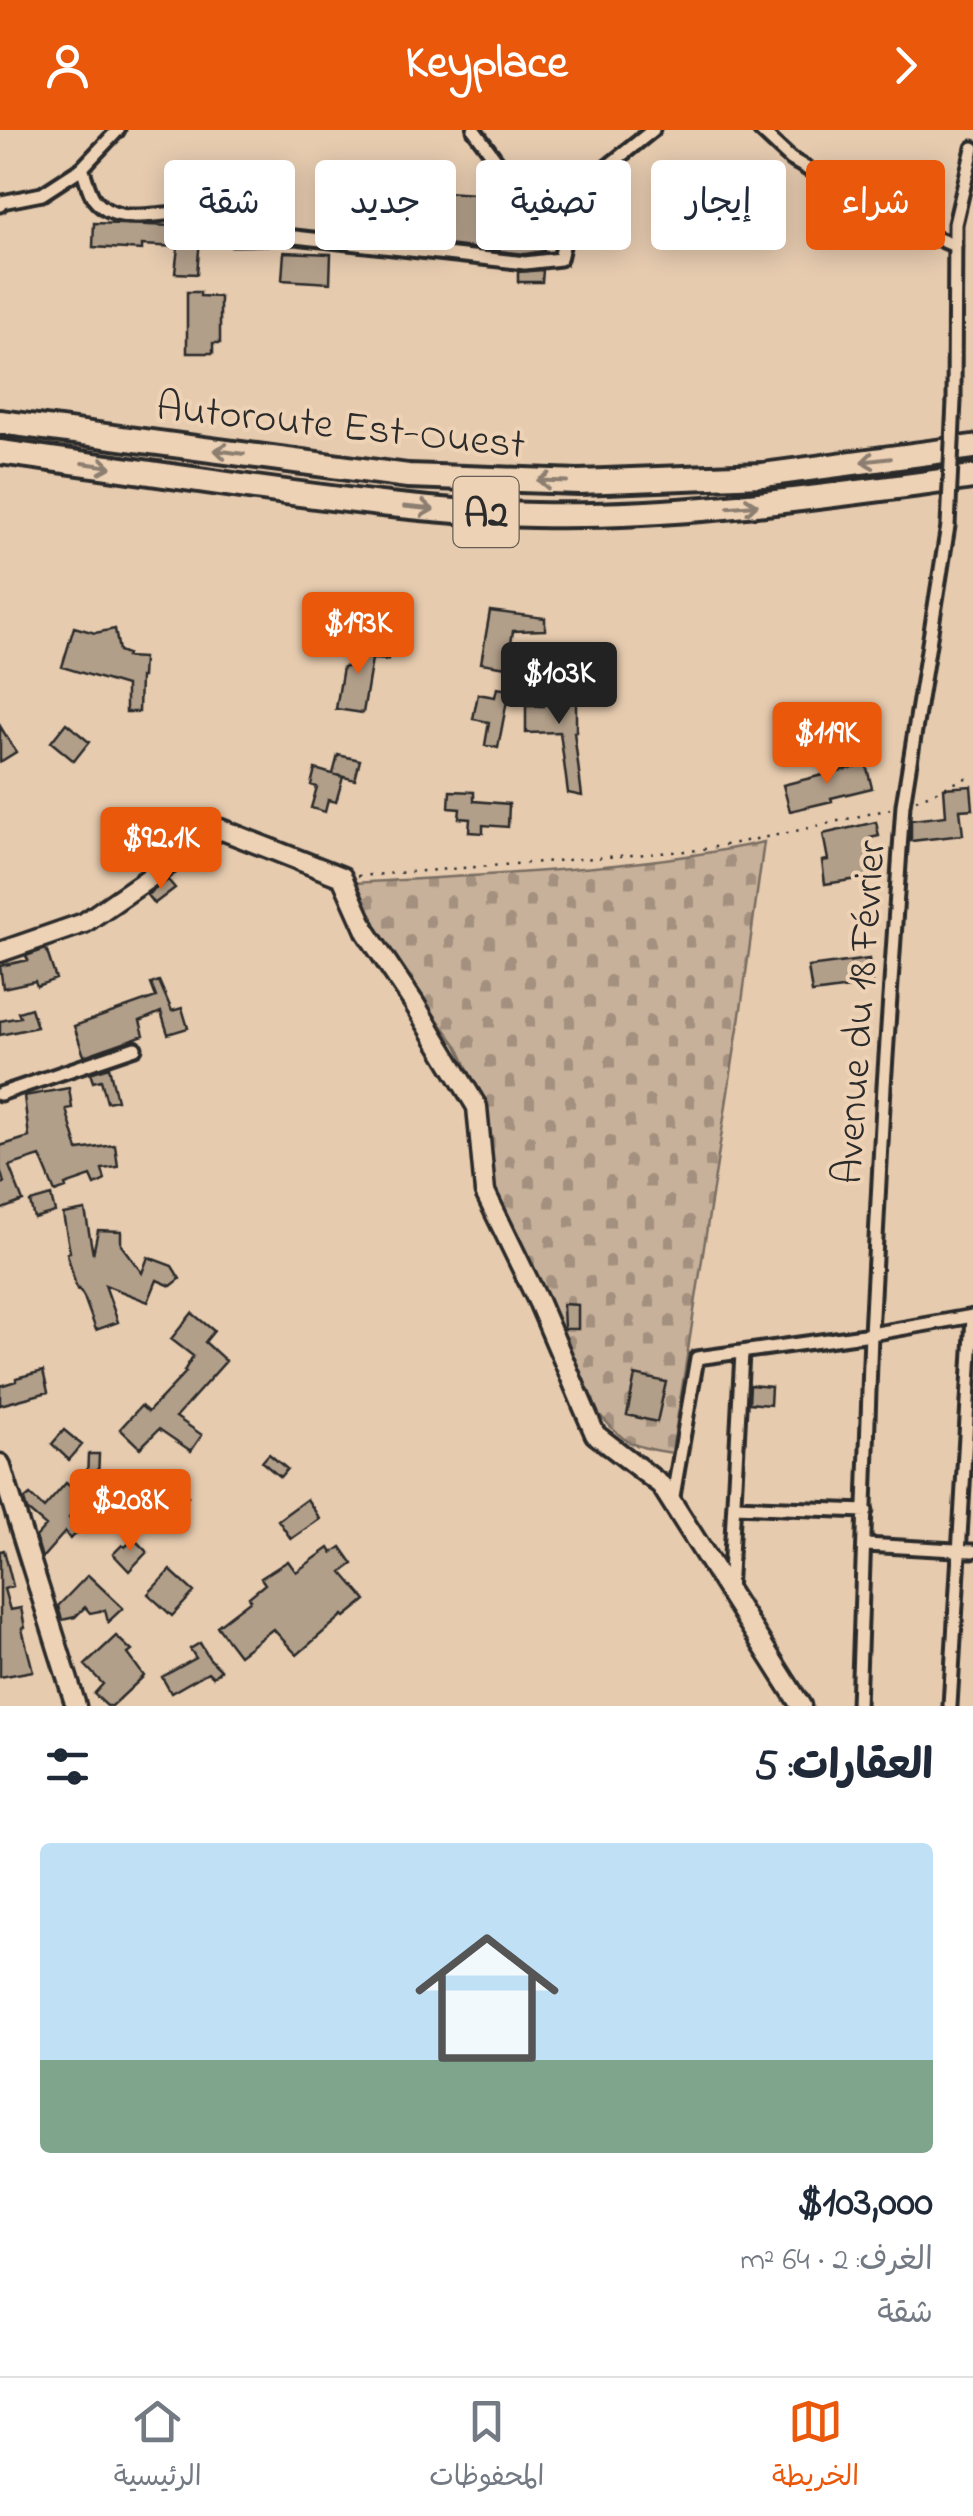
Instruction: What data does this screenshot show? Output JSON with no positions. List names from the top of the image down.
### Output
{
  "streets": {
    "highway": ["Autoroute Est-Ouest", "A2"],
    "street": ["Avenue du 18 Février"]
  },
  "page": {
    "header": "Keyplace",
    "chip": [
      "شراء",
      "إيجار",
      "تصفية",
      "جديد",
      "شقة"
    ],
    "price": [
      "$193K",
      "$103K",
      "$119K",
      "$92.1K",
      "$208K"
    ],
    "heading": "العقارات: 5",
    "list": [
      {
        "name": "$103,000",
        "note": "الغرف: 2 · 64 m² · شقة"
      }
    ],
    "tabs": ["الخريطة", "المحفوظات", "الرئيسية"]
  }
}
